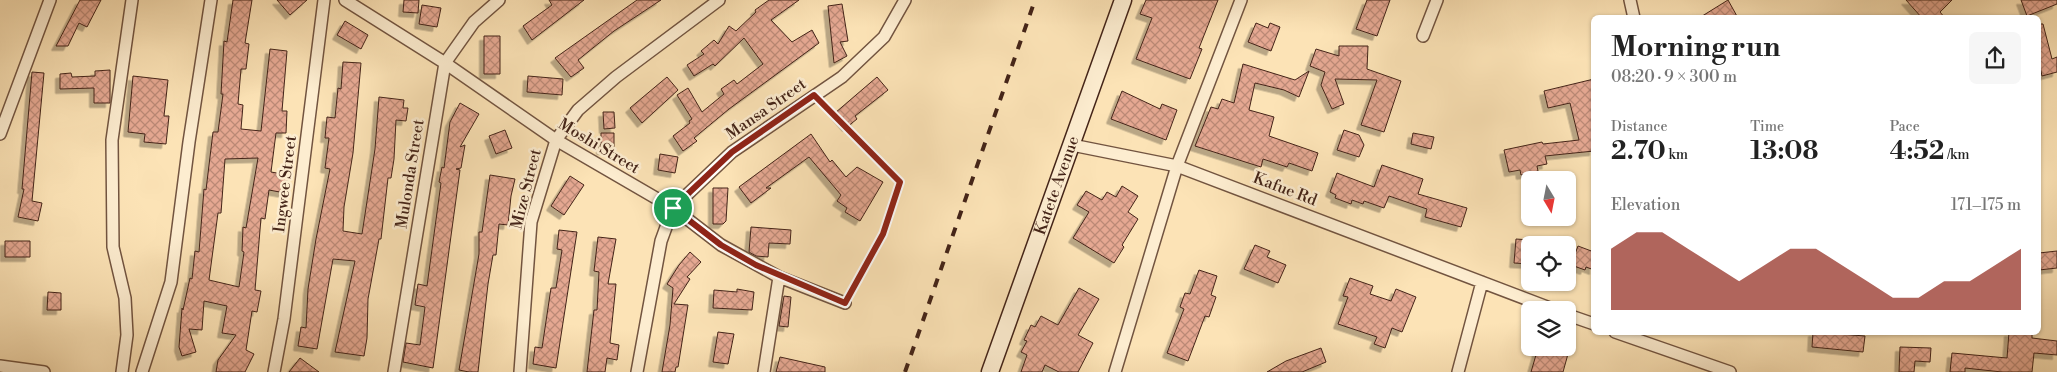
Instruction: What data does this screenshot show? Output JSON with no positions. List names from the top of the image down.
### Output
{
  "streets": {
    "street": [
      "Mansa Street",
      "Moshi Street",
      "Mulonda Street",
      "Ingwee Street",
      "Katete Avenue",
      "Mize Street",
      "Kafue Rd"
    ]
  },
  "crossings": [
    ["Mansa Street", "Moshi Street"],
    ["Moshi Street", "Mulonda Street"],
    ["Moshi Street", "Mize Street"],
    ["Katete Avenue", "Kafue Rd"]
  ],
  "north": "bottom",
  "page": {
    "heading": ["Morning run", "08:20 · 9 × 300 m"],
    "stats": [
      ["Distance", "2.70 km"],
      ["Time", "13:08"],
      ["Pace", "4:52 /km"]
    ],
    "chart": ["Elevation", "171–175 m"]
  }
}
